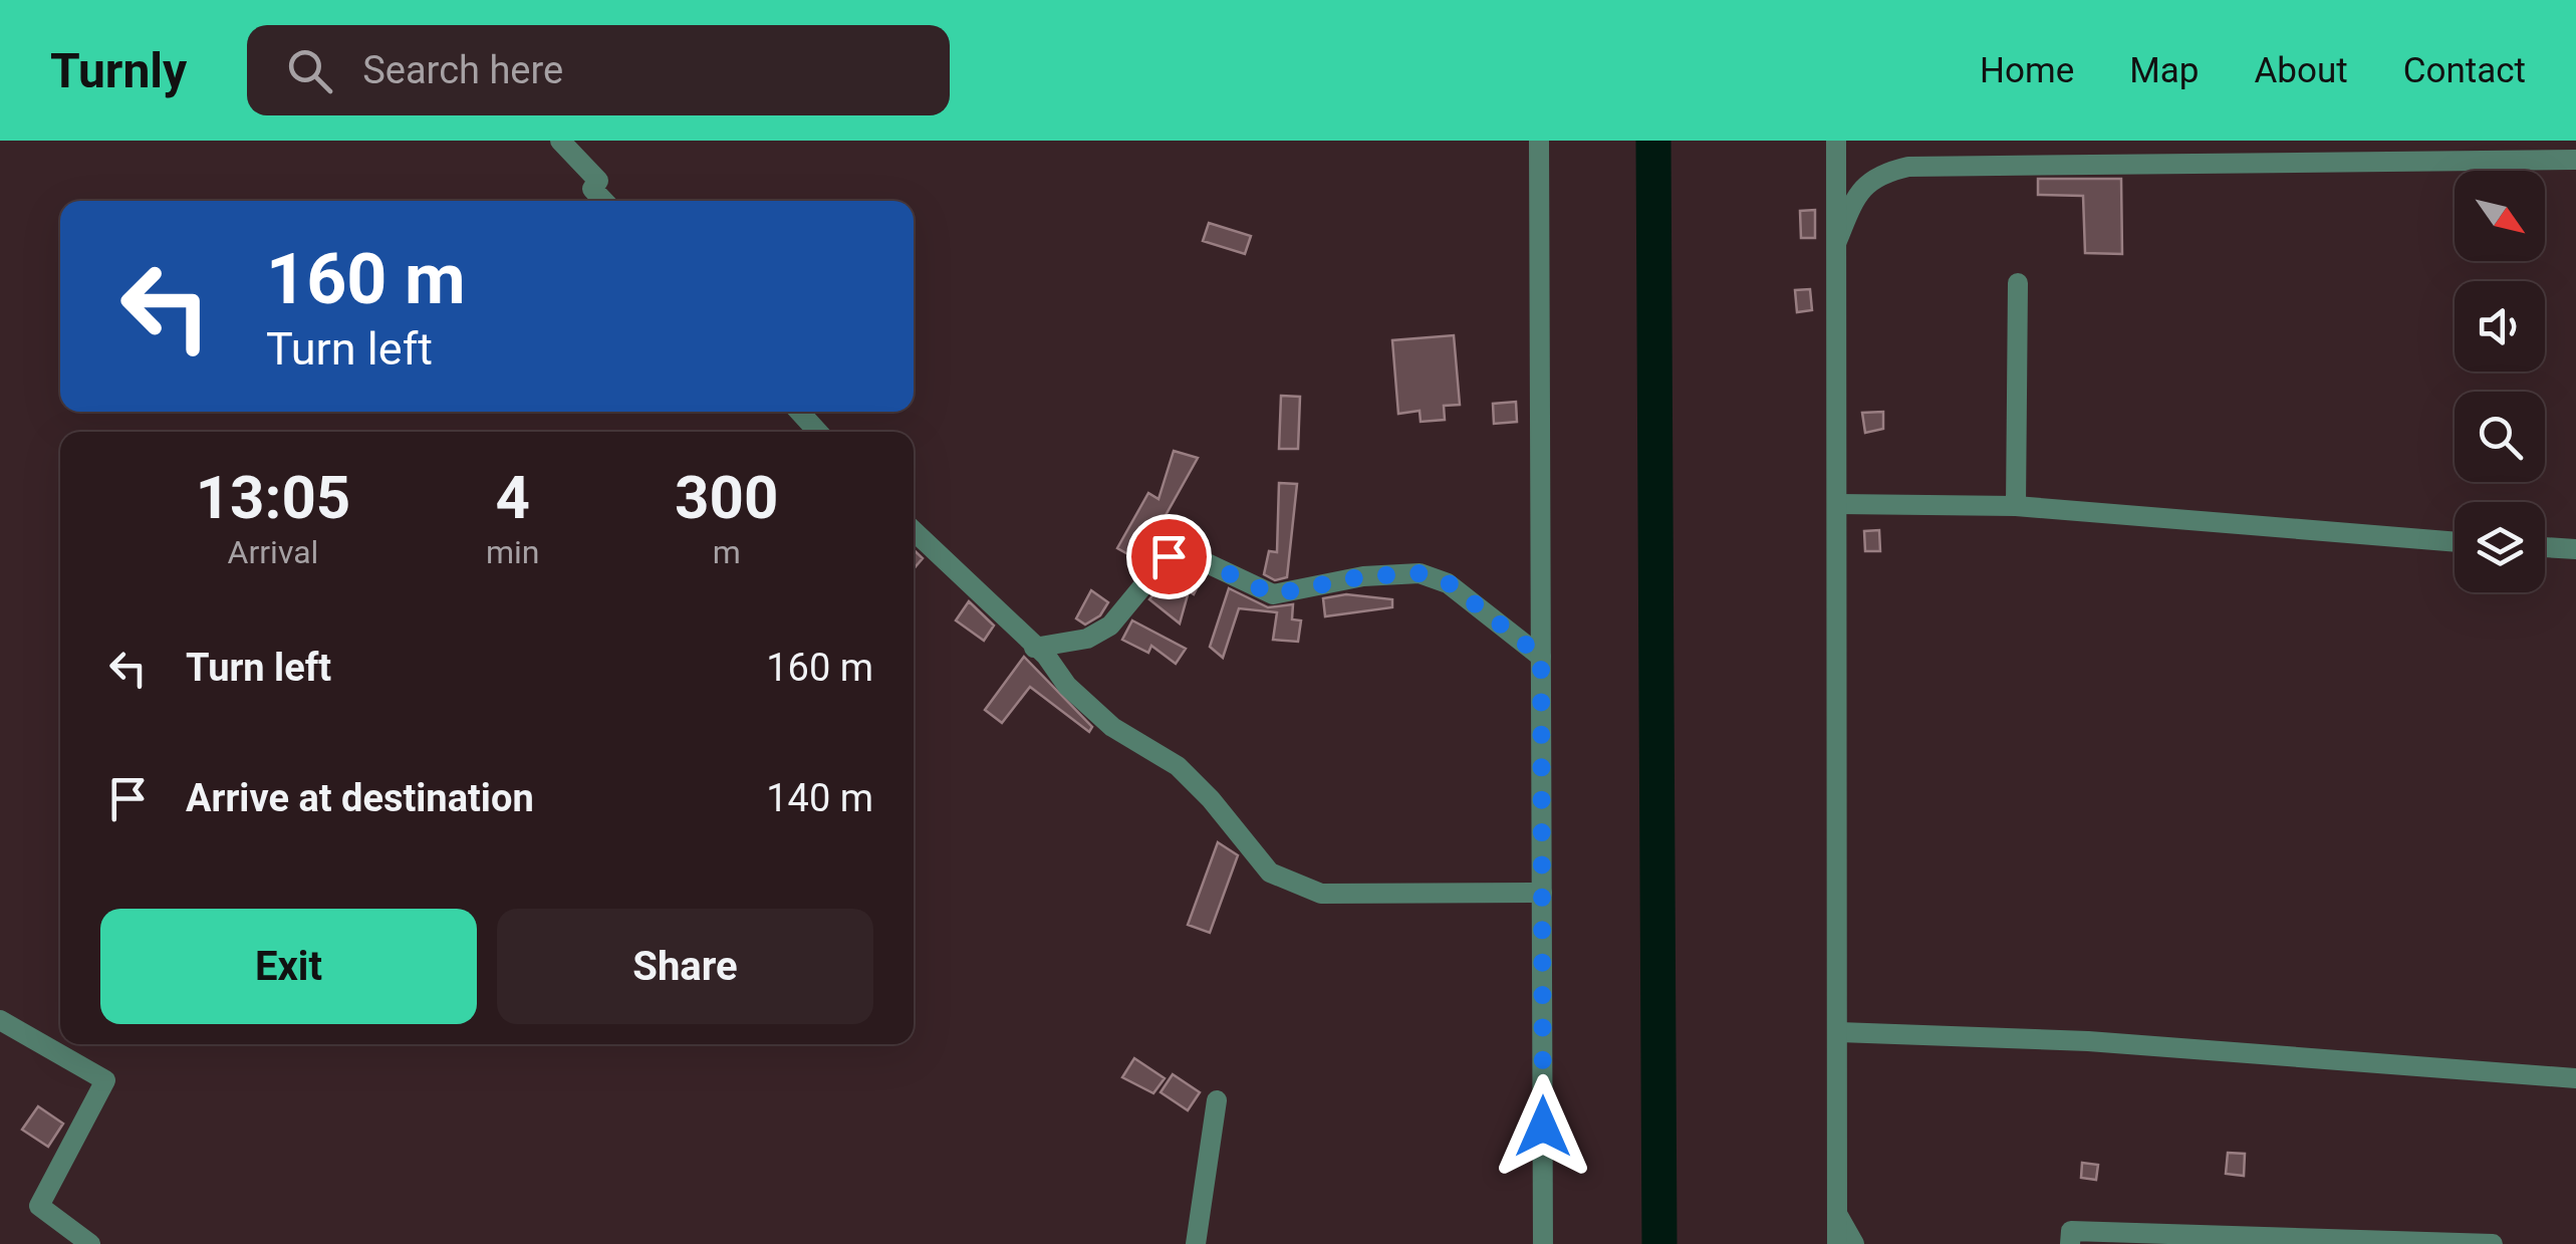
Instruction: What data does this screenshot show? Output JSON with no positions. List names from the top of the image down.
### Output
{
  "north": "bottom right",
  "page": {
    "header": "Turnly",
    "search": "Search here",
    "nav": [
      "Home",
      "Map",
      "About",
      "Contact"
    ],
    "turn": ["160 m", "Turn left"],
    "eta": [
      "13:05",
      "Arrival",
      "4",
      "min",
      "300",
      "m"
    ],
    "list": [
      {
        "name": "Turn left",
        "value": "160 m"
      },
      {
        "name": "Arrive at destination",
        "value": "140 m"
      }
    ],
    "buttons": ["Exit", "Share"]
  }
}
